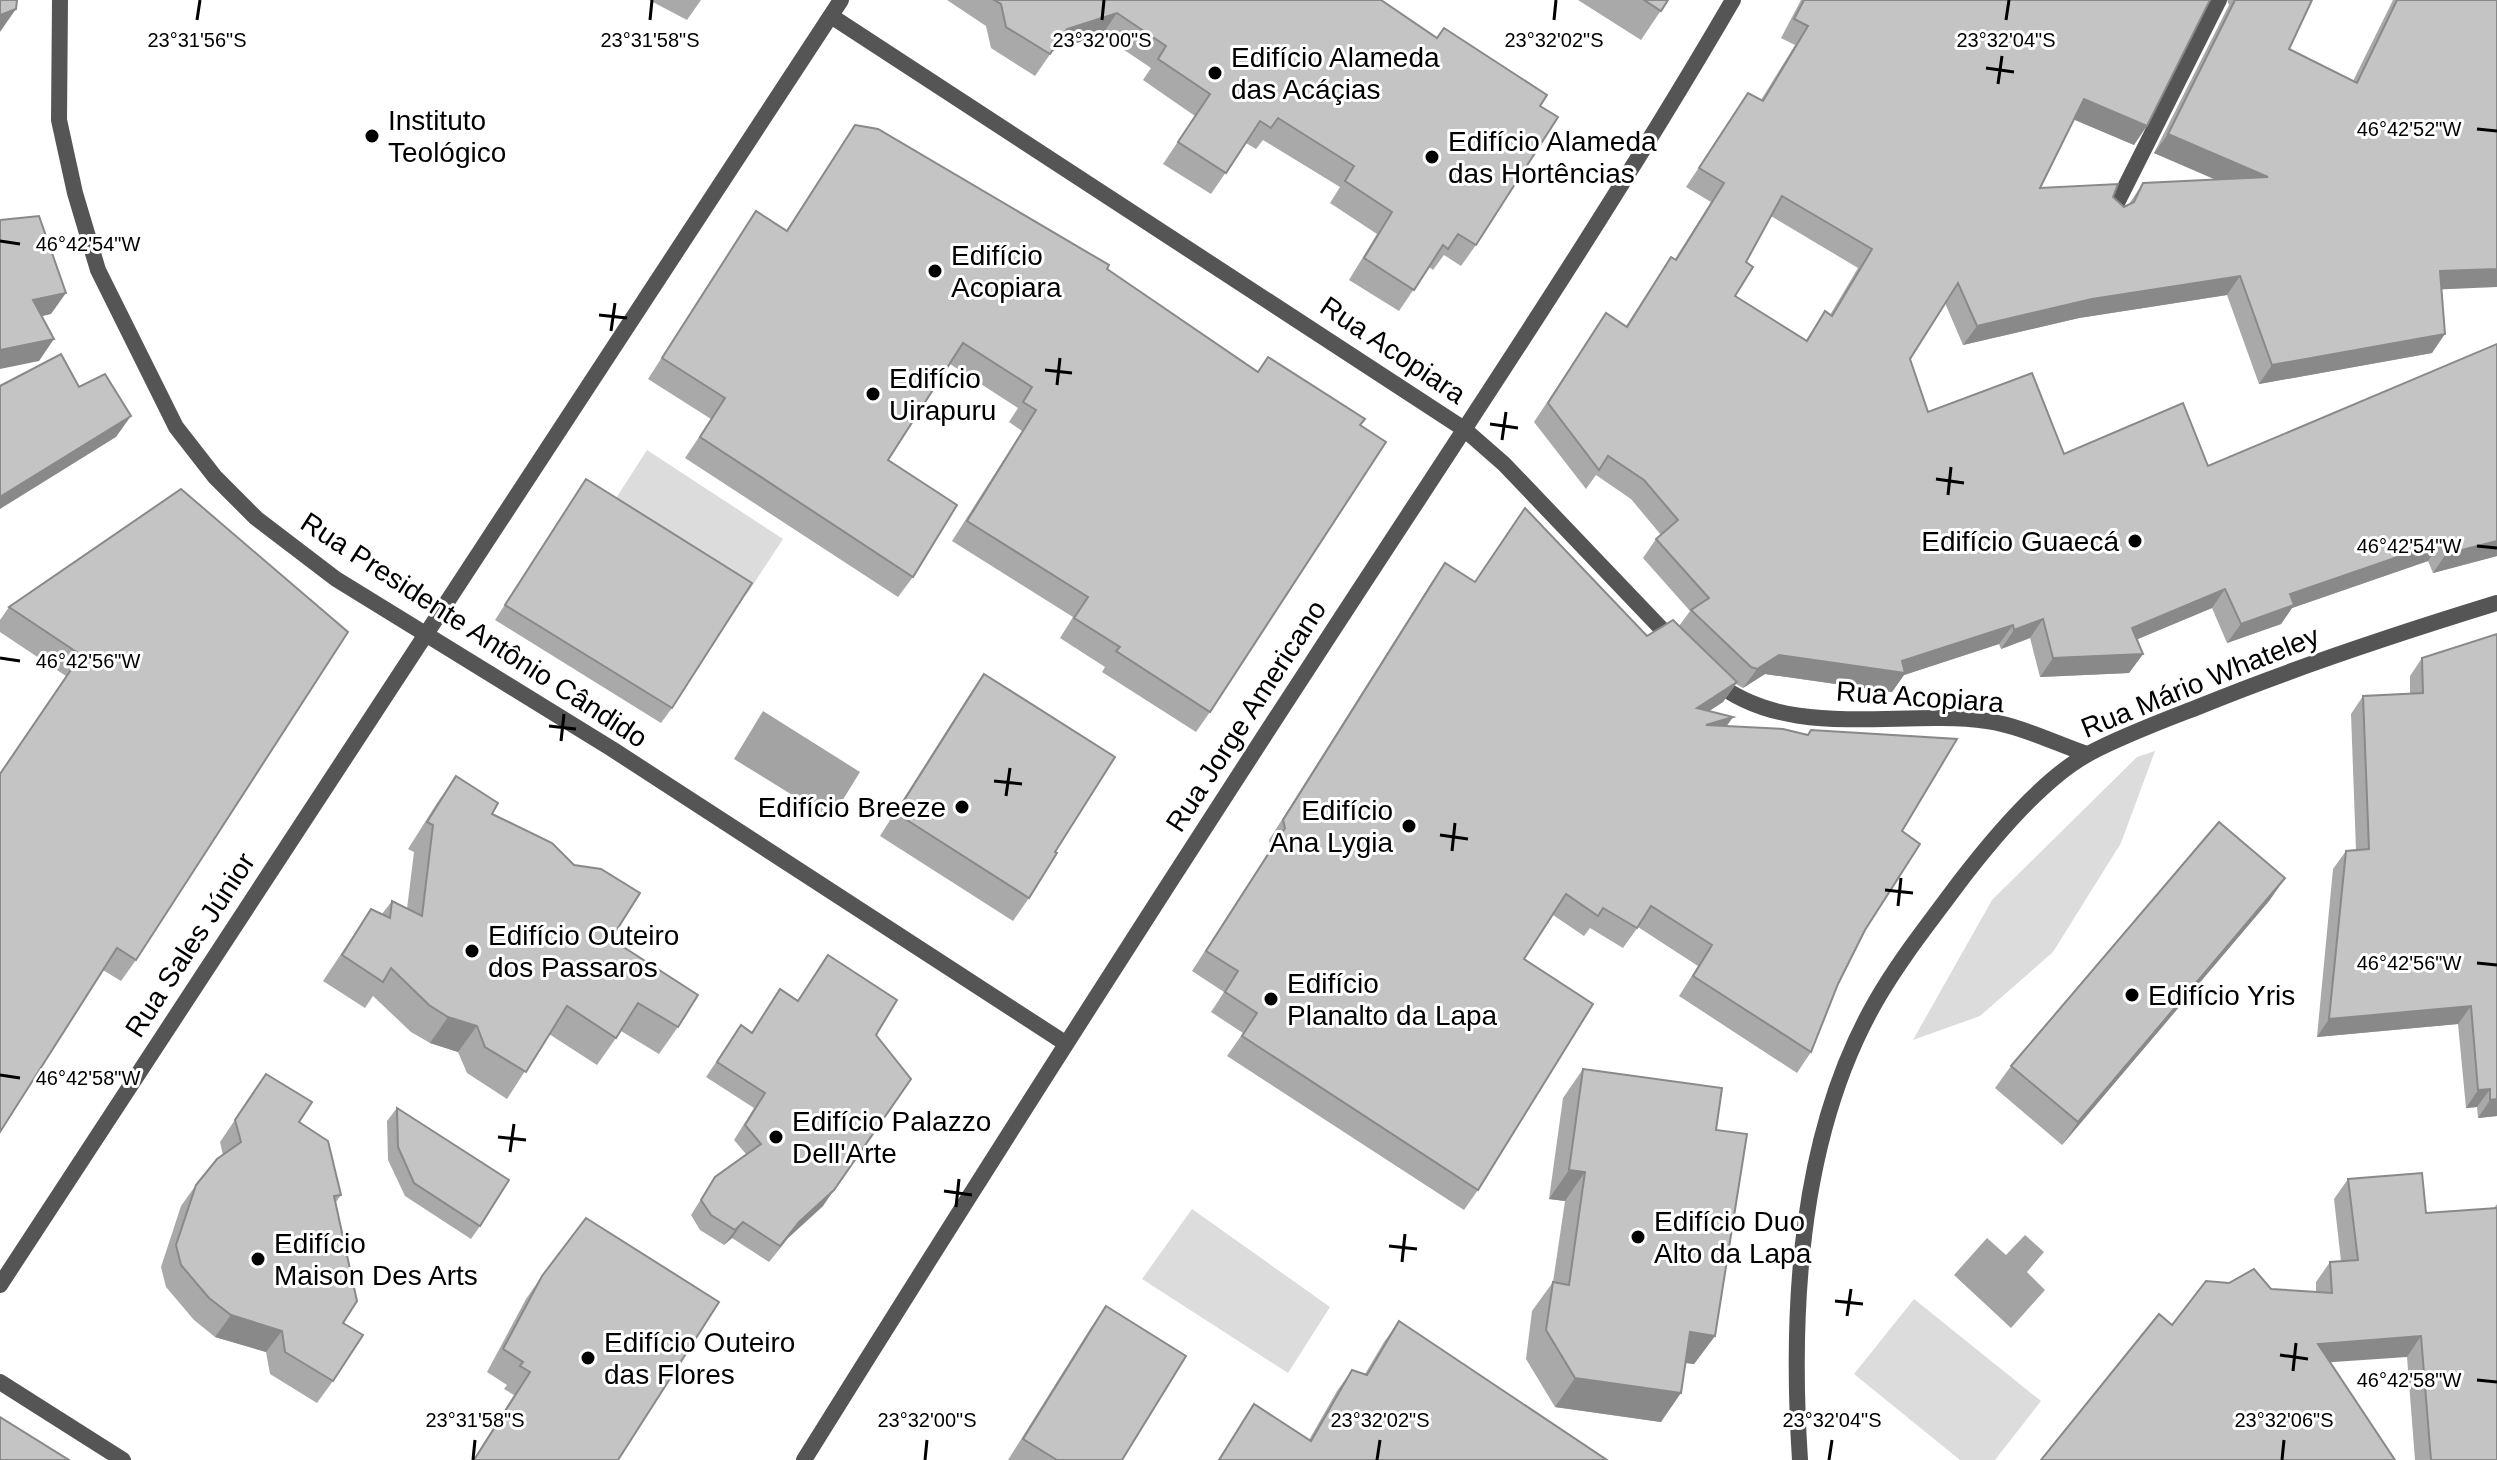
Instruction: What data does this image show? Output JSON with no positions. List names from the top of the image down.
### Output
{
  "streets": {
    "street": [
      "Rua Acopiara",
      "Rua Presidente Antônio Cândido",
      "Rua Mário Whateley",
      "Rua Jorge Americano",
      "Rua Sales Júnior"
    ]
  },
  "crossings": [
    ["Rua Acopiara", "Rua Mário Whateley"],
    ["Rua Acopiara", "Rua Jorge Americano"],
    ["Rua Acopiara", "Rua Sales Júnior"],
    ["Rua Presidente Antônio Cândido", "Rua Jorge Americano"],
    ["Rua Presidente Antônio Cândido", "Rua Sales Júnior"]
  ],
  "places": [
    "Edifício Alameda das Acáçias",
    "Instituto Teológico",
    "Edifício Alameda das Hortências",
    "Edifício Acopiara",
    "Edifício Uirapuru",
    "Edifício Guaecá",
    "Edifício Breeze",
    "Edifício Ana Lygia",
    "Edifício Outeiro dos Passaros",
    "Edifício Yris",
    "Edifício Planalto da Lapa",
    "Edifício Palazzo Dell'Arte",
    "Edifício Duo Alto da Lapa",
    "Edifício Maison Des Arts",
    "Edifício Outeiro das Flores"
  ],
  "coordinates": [
    "23°31'56\"S",
    "23°31'58\"S",
    "23°32'00\"S",
    "23°32'02\"S",
    "23°32'04\"S",
    "46°42'52\"W",
    "46°42'54\"W",
    "46°42'56\"W",
    "46°42'58\"W",
    "23°32'06\"S"
  ]
}
